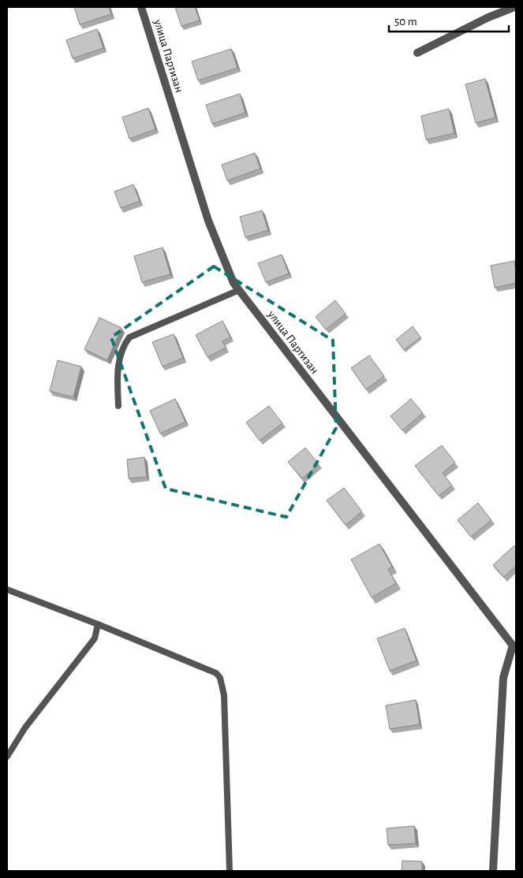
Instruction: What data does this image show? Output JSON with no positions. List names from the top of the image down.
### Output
{
  "streets": {
    "street": ["улица Партизан"]
  },
  "scale_bar": "50 m"
}
